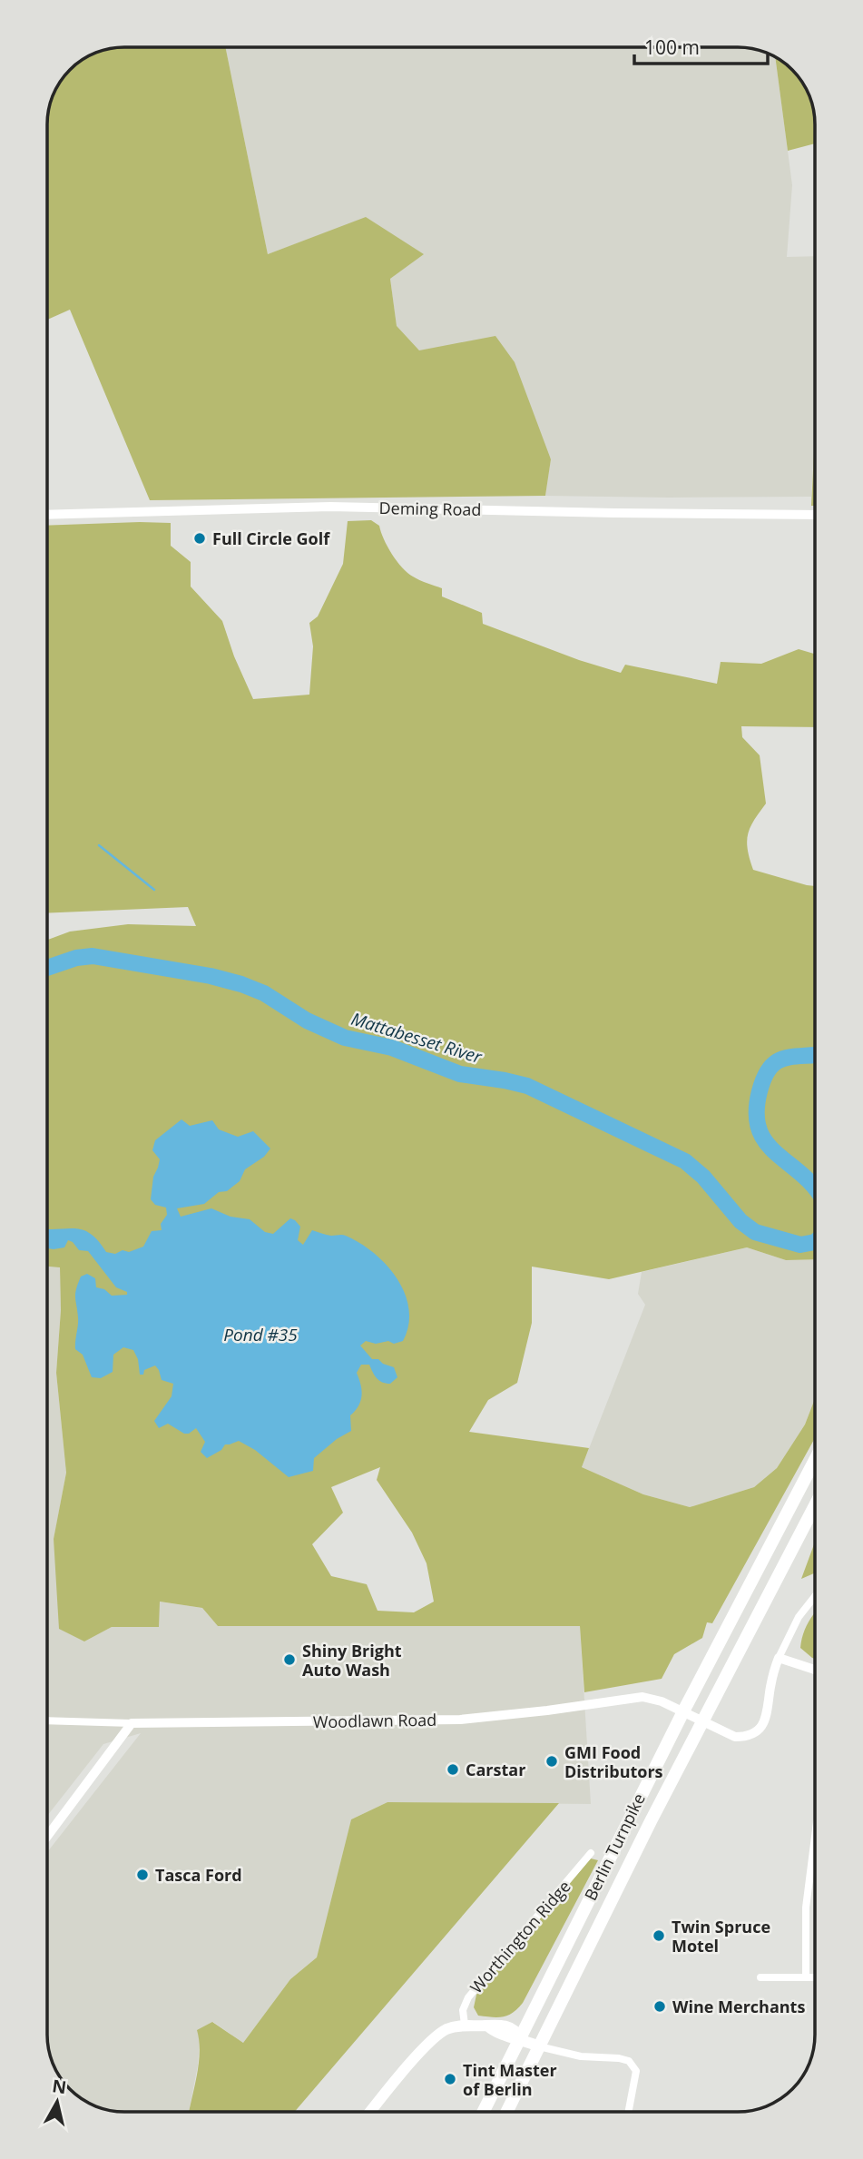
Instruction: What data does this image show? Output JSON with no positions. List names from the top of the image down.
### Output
{
  "streets": {
    "highway": ["Berlin Turnpike"],
    "street": ["Deming Road", "Woodlawn Road", "Worthington Ridge"]
  },
  "crossings": [
    ["Woodlawn Road", "Berlin Turnpike"]
  ],
  "water": ["Mattabesset River", "Pond #35"],
  "places": [
    "Full Circle Golf",
    "Shiny Bright Auto Wash",
    "GMI Food Distributors",
    "Carstar",
    "Tasca Ford",
    "Twin Spruce Motel",
    "Wine Merchants",
    "Tint Master of Berlin"
  ],
  "scale_bar": "100 m",
  "north": "top"
}
